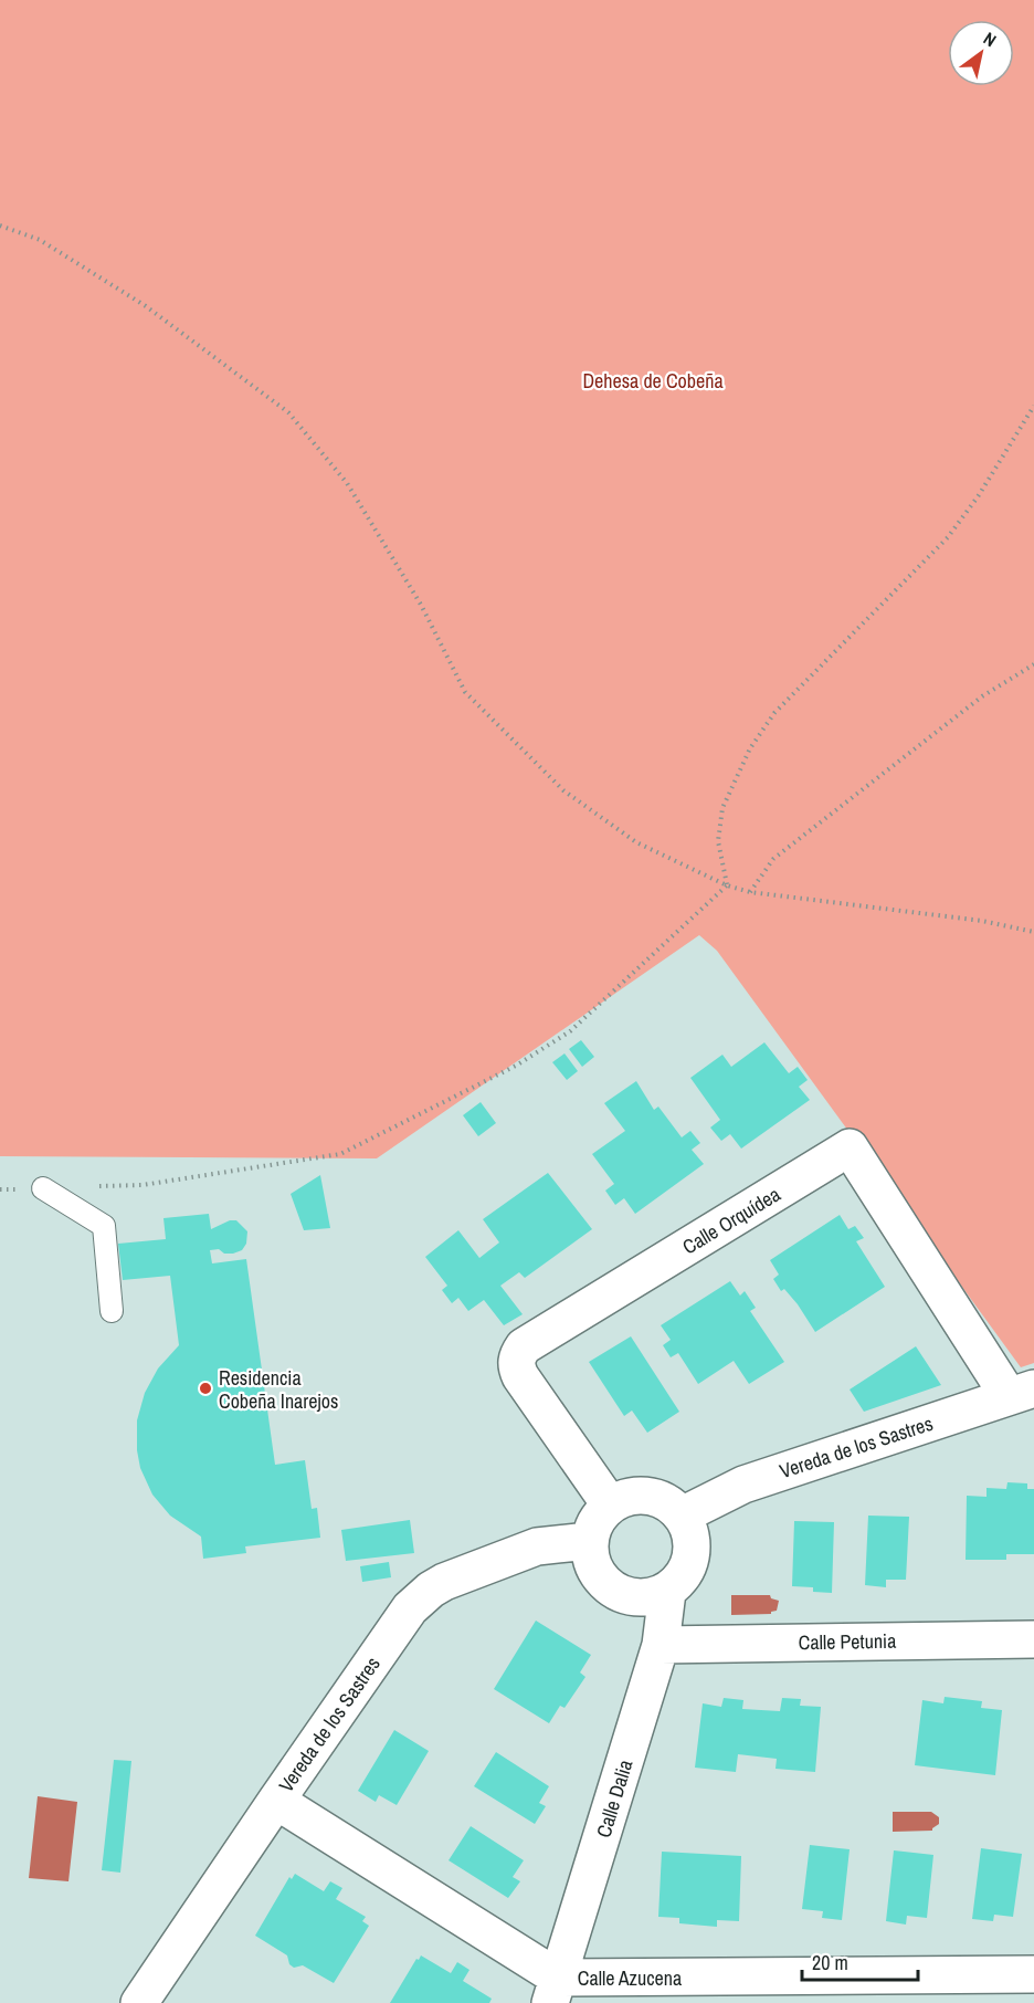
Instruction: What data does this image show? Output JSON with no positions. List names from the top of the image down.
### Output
{
  "streets": {
    "street": [
      "Calle Orquídea",
      "Vereda de los Sastres",
      "Calle Petunia",
      "Calle Dalia",
      "Calle Azucena"
    ]
  },
  "crossings": [
    ["Calle Orquídea", "Vereda de los Sastres"],
    ["Calle Orquídea", "Calle Dalia"],
    ["Vereda de los Sastres", "Calle Dalia"],
    ["Vereda de los Sastres", "Calle Azucena"],
    ["Calle Petunia", "Calle Dalia"],
    ["Calle Dalia", "Calle Azucena"]
  ],
  "parks": ["Dehesa de Cobeña"],
  "places": ["Residencia Cobeña Inarejos"],
  "scale_bar": "20 m",
  "north": "top right"
}
